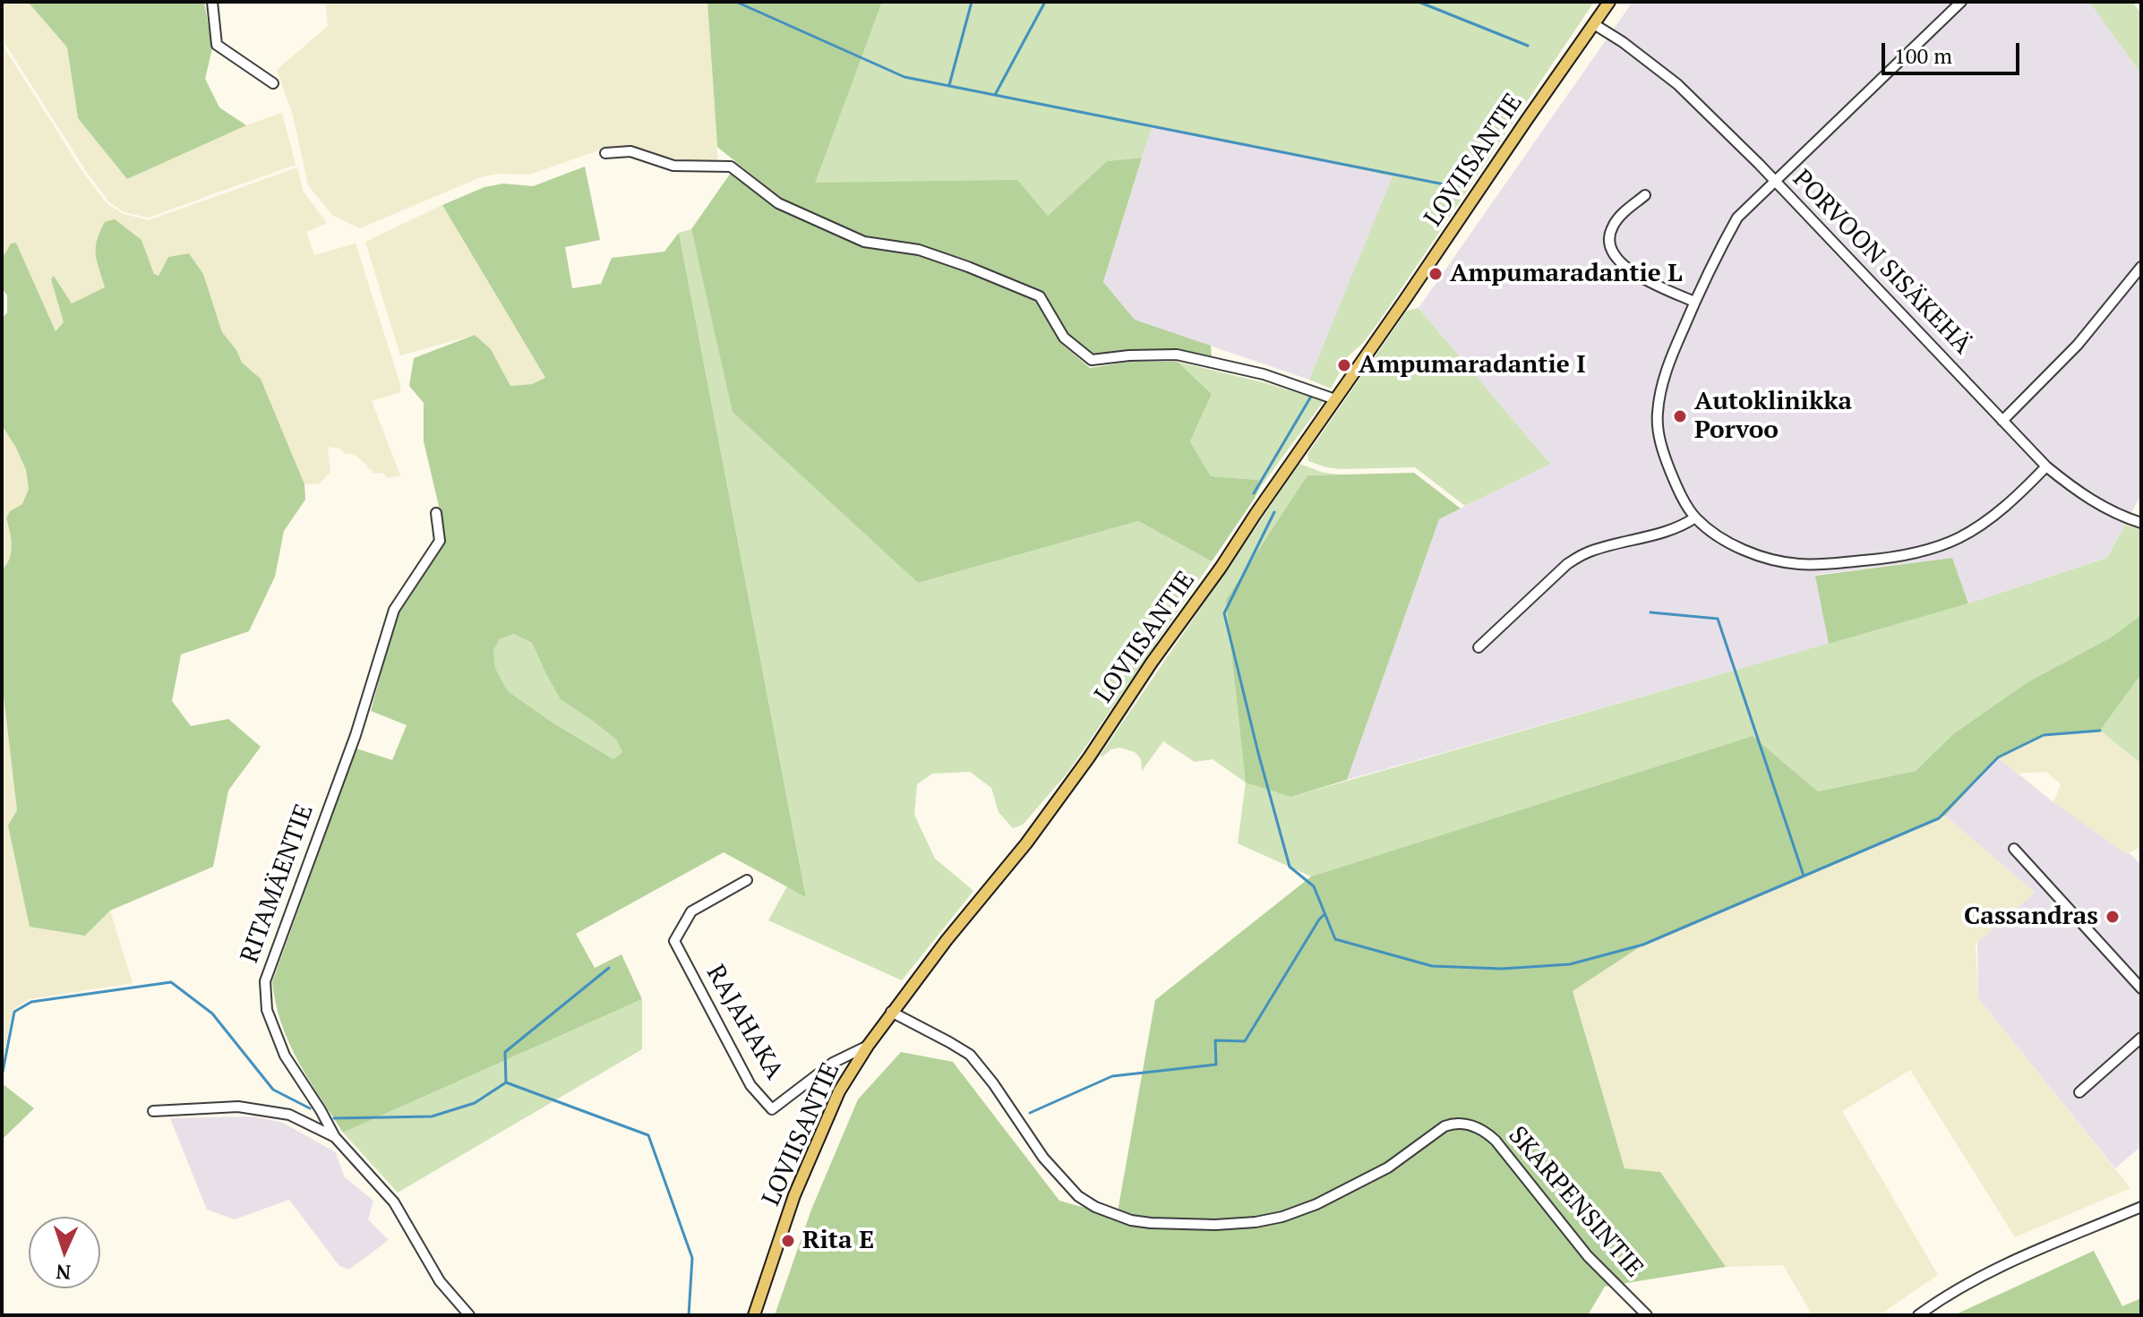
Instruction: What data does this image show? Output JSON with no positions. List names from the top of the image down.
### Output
{
  "streets": {
    "main road": ["LOVIISANTIE"],
    "street": [
      "PORVOON SISÄKEHÄ",
      "RITAMÄENTIE",
      "RAJAHAKA",
      "SKARPENSINTIE"
    ]
  },
  "crossings": [
    ["LOVIISANTIE", "PORVOON SISÄKEHÄ"],
    ["LOVIISANTIE", "RAJAHAKA"],
    ["LOVIISANTIE", "SKARPENSINTIE"]
  ],
  "places": [
    "Ampumaradantie L",
    "Ampumaradantie I",
    "Autoklinikka Porvoo",
    "Cassandras",
    "Rita E"
  ],
  "scale_bar": "100 m",
  "north": "bottom"
}
